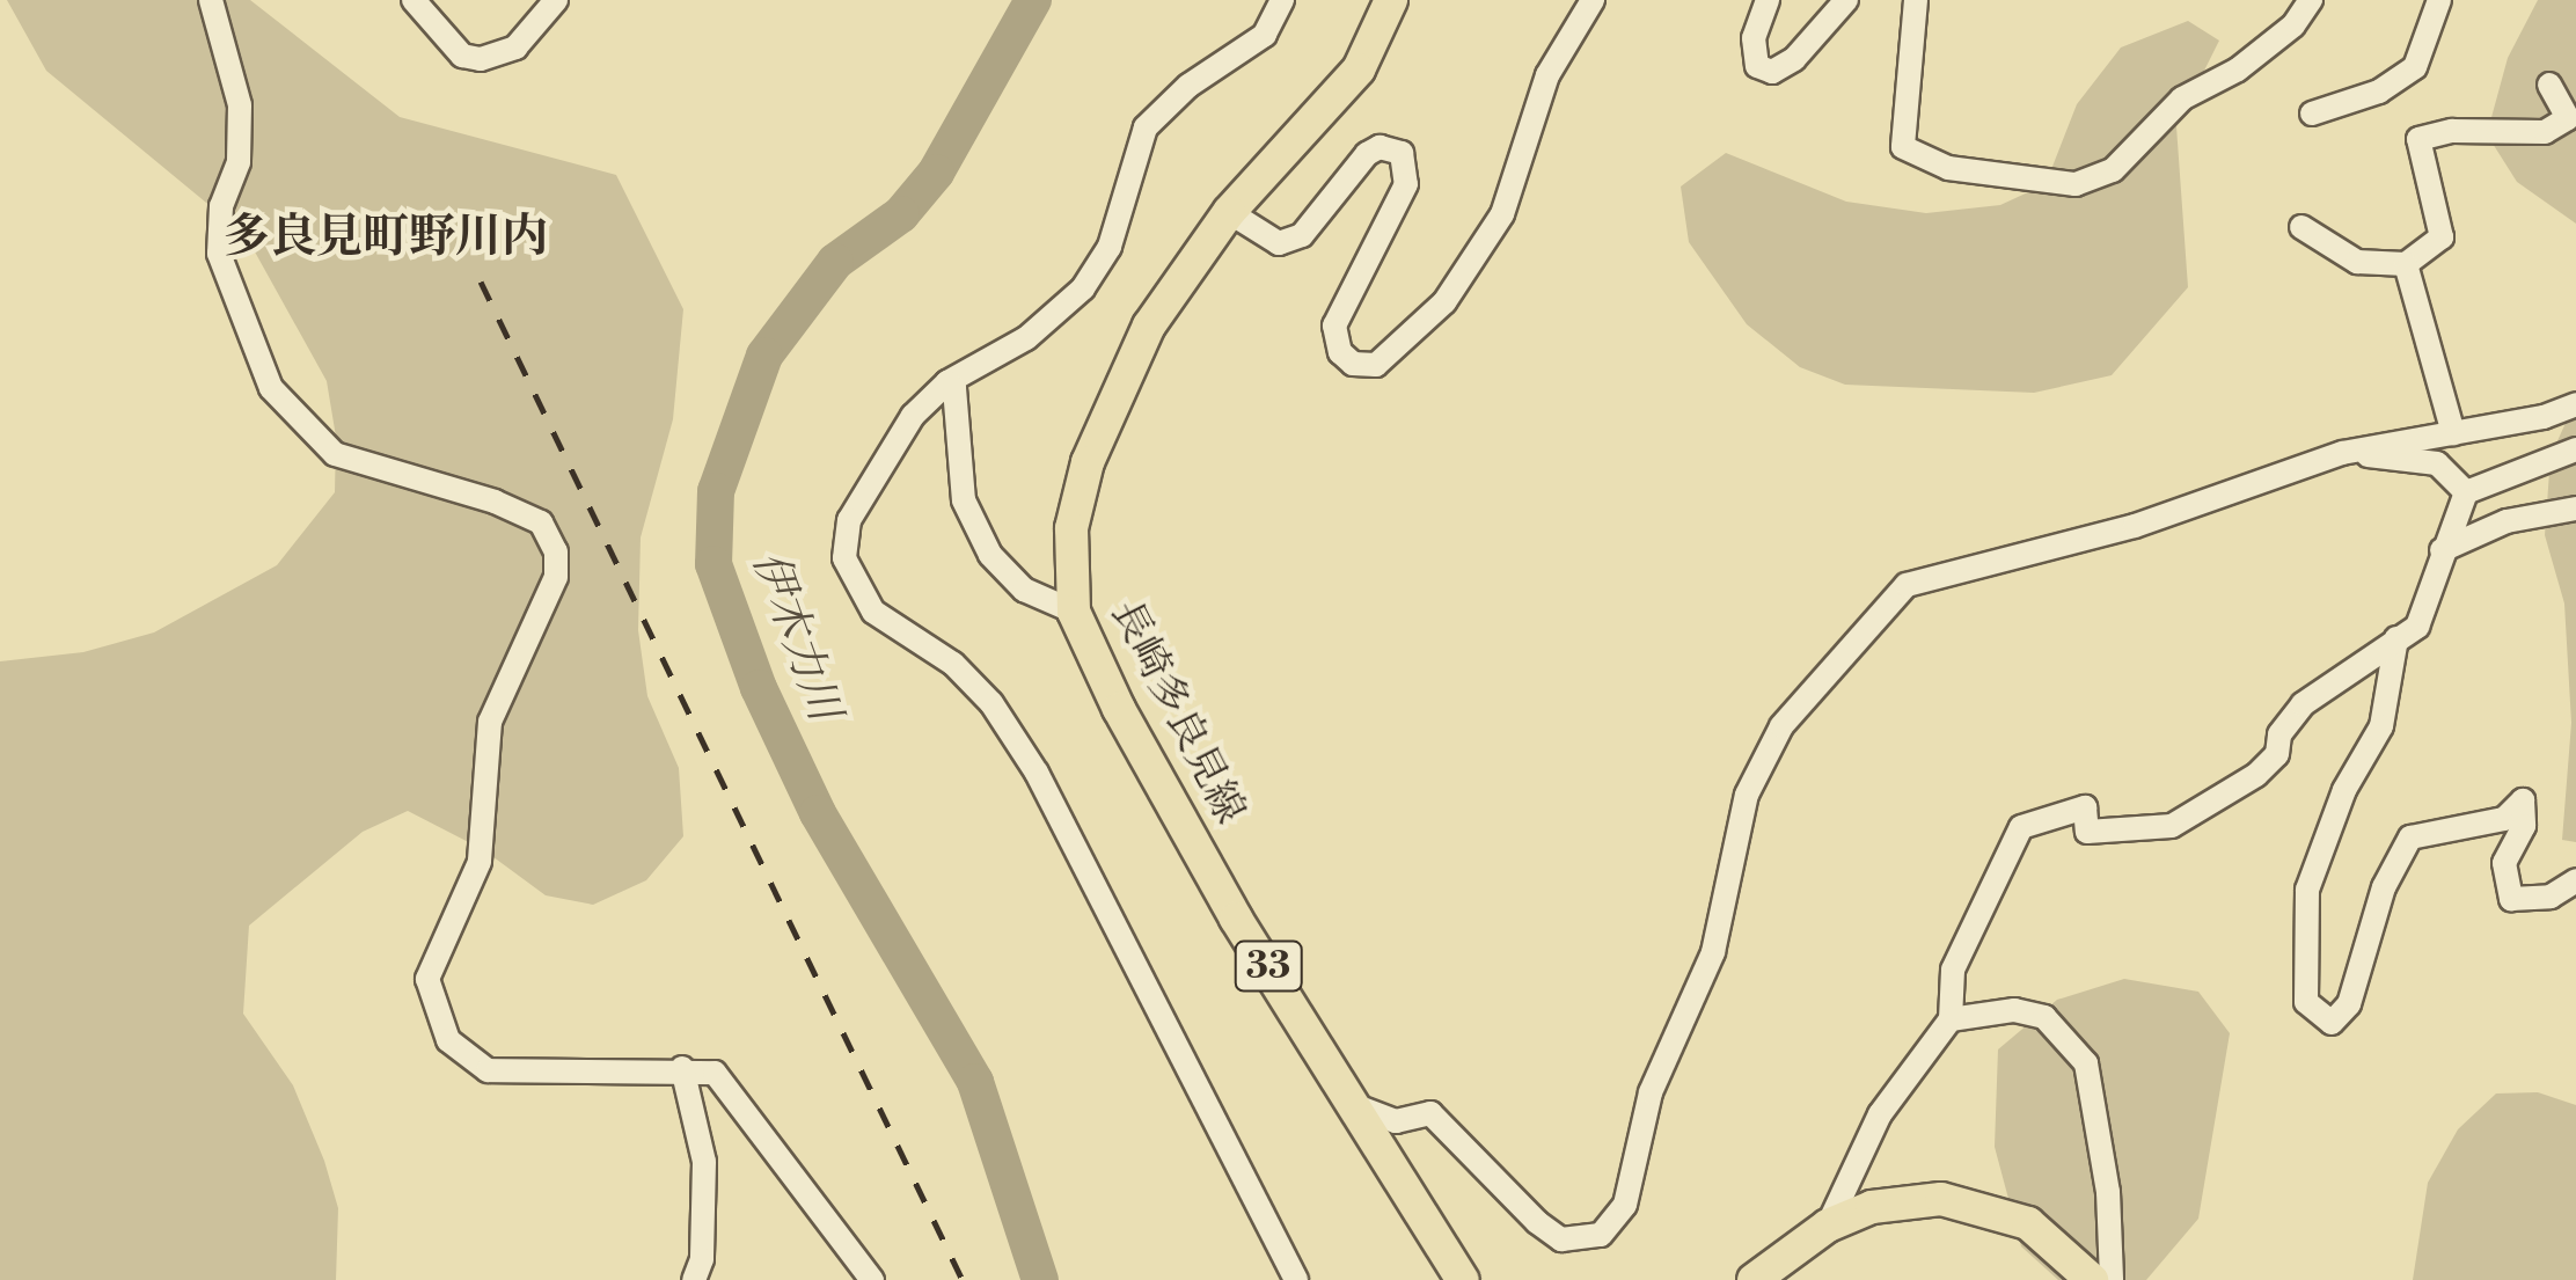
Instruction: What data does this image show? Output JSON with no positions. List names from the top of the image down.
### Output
{
  "streets": {
    "main road": ["長崎多良見線", "33"]
  },
  "districts": ["多良見町野川内"],
  "water": ["伊木力川"]
}
